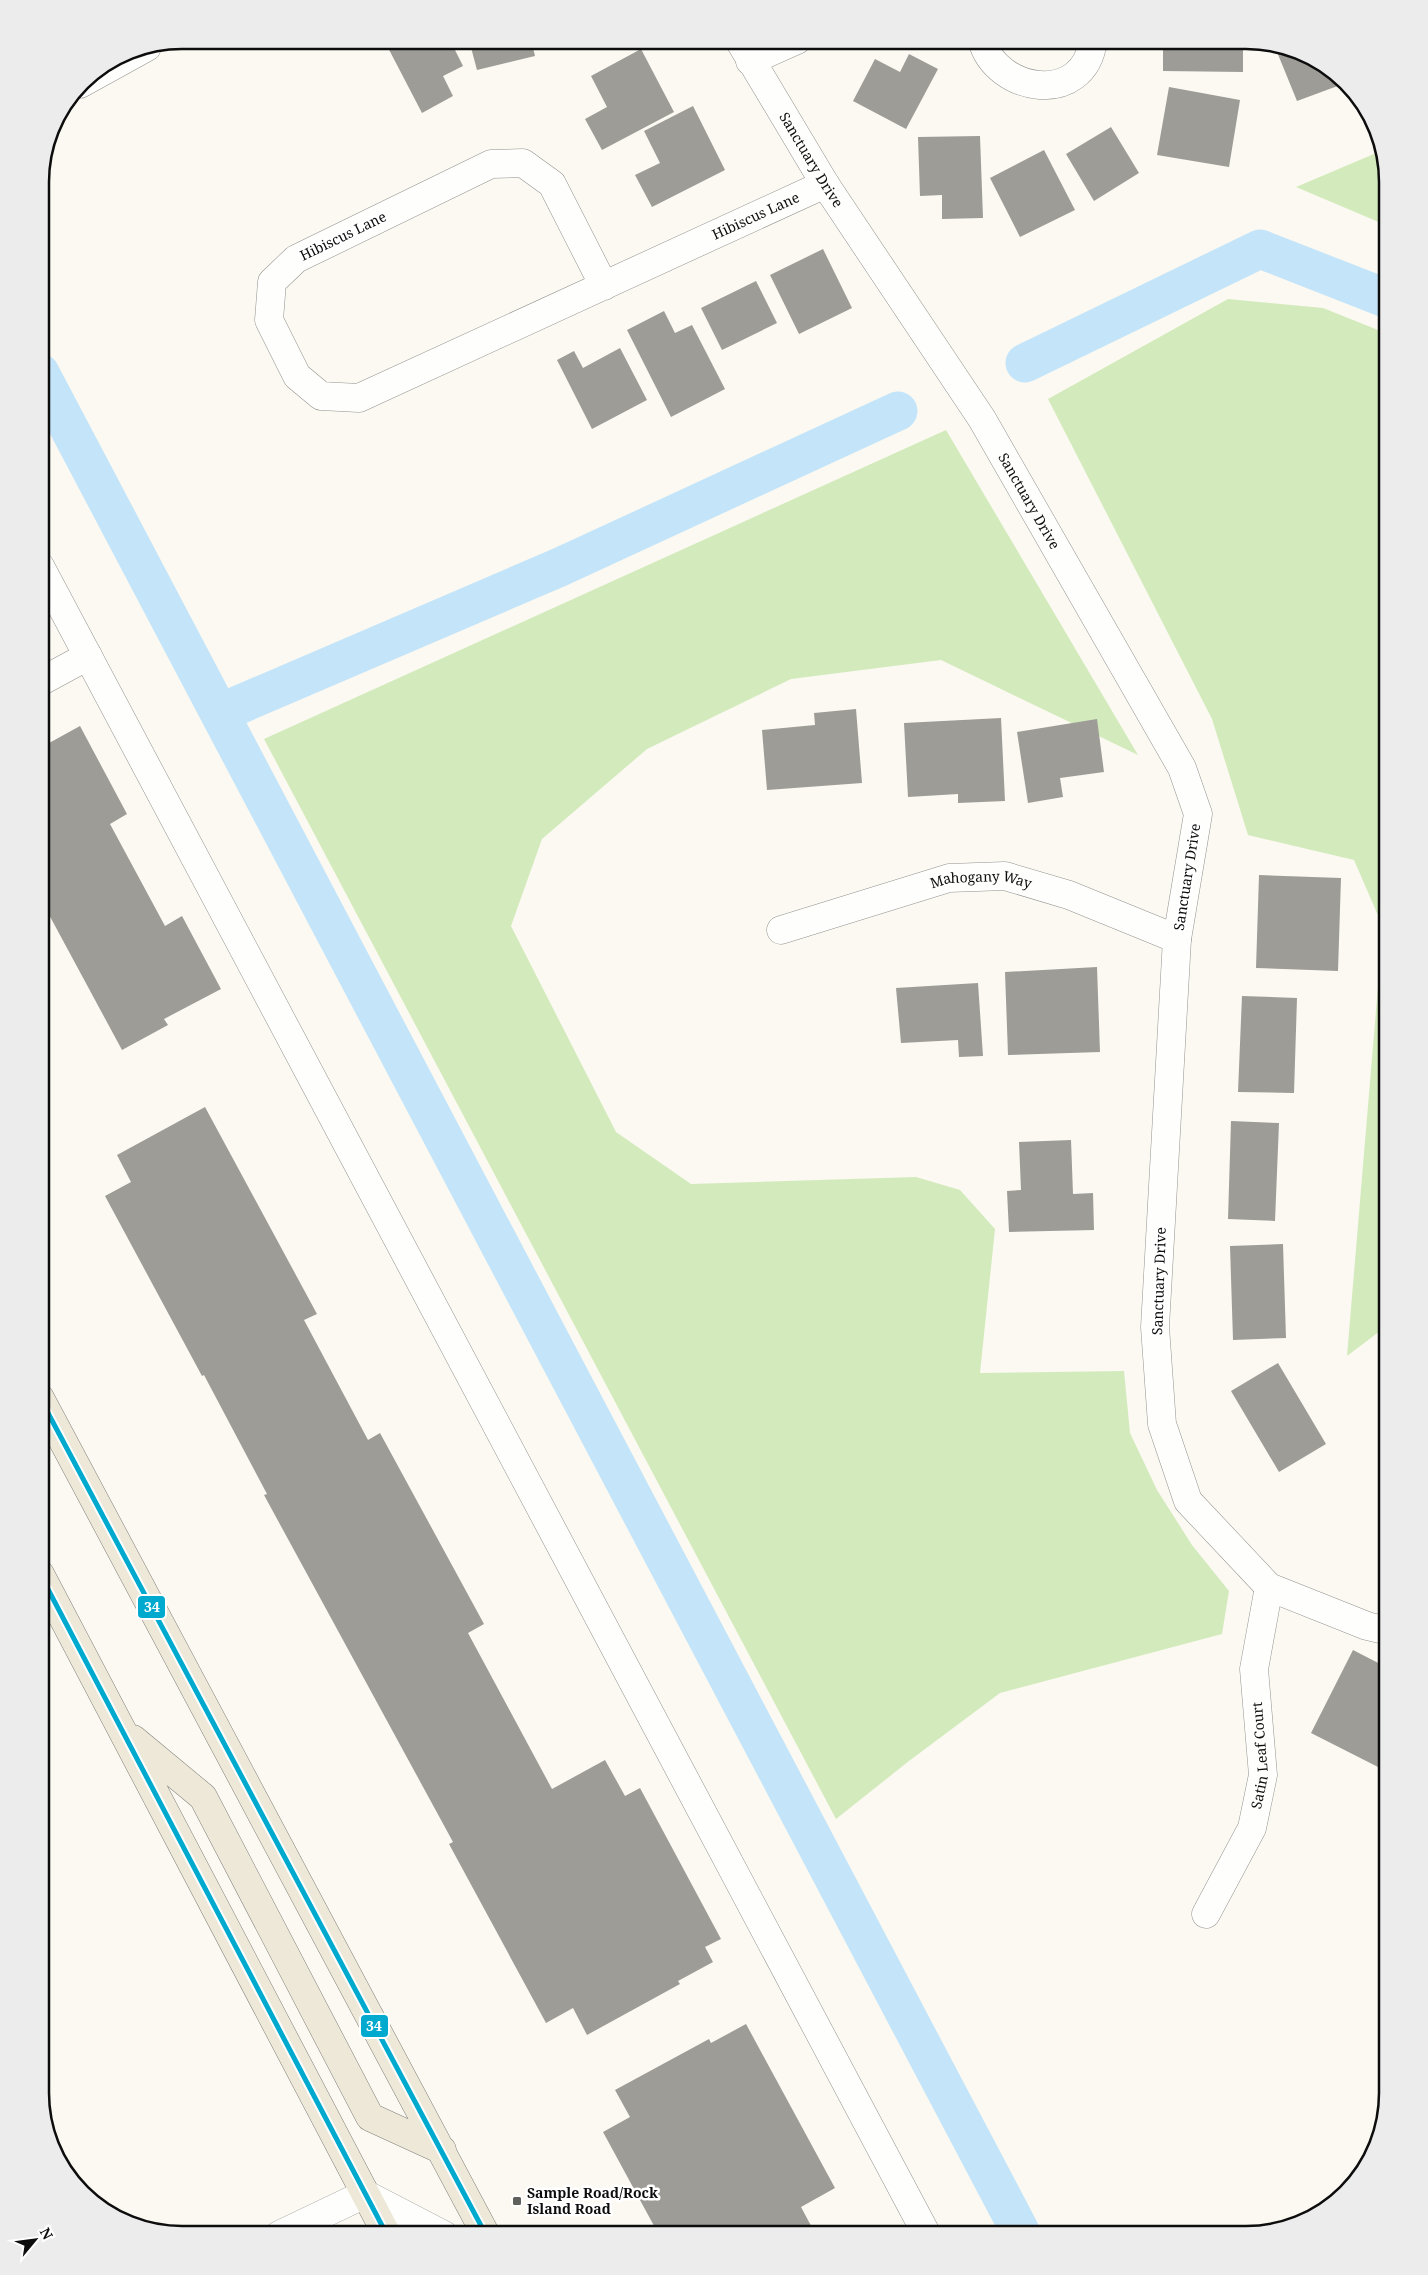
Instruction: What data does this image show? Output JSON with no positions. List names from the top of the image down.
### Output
{
  "streets": {
    "street": [
      "Sanctuary Drive",
      "Hibiscus Lane",
      "Mahogany Way",
      "Satin Leaf Court"
    ]
  },
  "crossings": [
    ["Sanctuary Drive", "Hibiscus Lane"],
    ["Sanctuary Drive", "Mahogany Way"],
    ["Sanctuary Drive", "Satin Leaf Court"]
  ],
  "places": {
    "transit": ["Sample Road/Rock Island Road"]
  },
  "lines": ["transit line 34"],
  "north": "top right"
}
